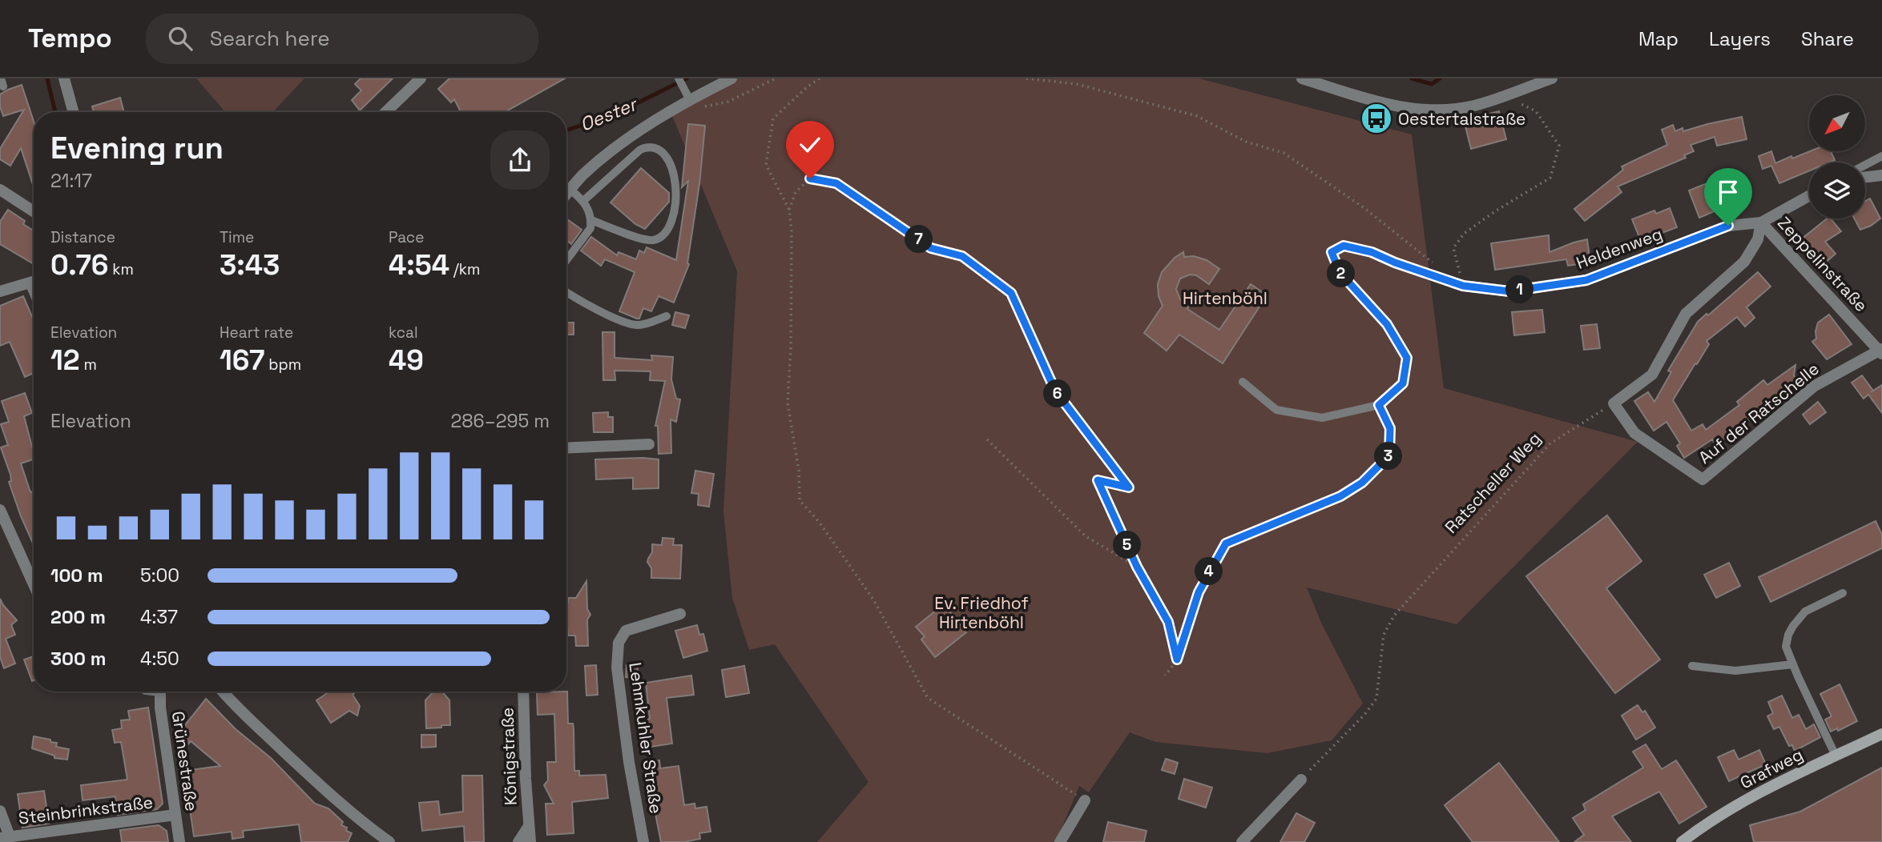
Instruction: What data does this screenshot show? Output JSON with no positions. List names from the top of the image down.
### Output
{
  "streets": {
    "main road": ["Grafweg"],
    "street": [
      "Heldenweg",
      "Zeppelinstraße",
      "Auf der Ratschelle",
      "Lehmkuhler Straße",
      "Königstraße",
      "Grünestraße",
      "Steinbrinkstraße"
    ],
    "path": ["Ratscheller Weg"]
  },
  "crossings": [
    ["Heldenweg", "Zeppelinstraße"],
    ["Zeppelinstraße", "Auf der Ratschelle"],
    ["Auf der Ratschelle", "Ratscheller Weg"],
    ["Grünestraße", "Steinbrinkstraße"]
  ],
  "water": ["Oester"],
  "parks": ["Hirtenböhl", "Ev. Friedhof Hirtenböhl"],
  "places": {
    "bus stop": ["Oestertalstraße"]
  },
  "north": "bottom left",
  "page": {
    "header": "Tempo",
    "search": "Search here",
    "nav": ["Map", "Layers", "Share"],
    "heading": ["Evening run", "21:17"],
    "stats": [
      ["Distance", "0.76 km"],
      ["Time", "3:43"],
      ["Pace", "4:54 /km"],
      ["Elevation", "12 m"],
      ["Heart rate", "167 bpm"],
      ["kcal", "49"]
    ],
    "pins": [
      "7",
      "2",
      "1",
      "6",
      "3",
      "5",
      "4"
    ],
    "chart": ["Elevation", "286–295 m"],
    "list": [
      {
        "name": "100 m",
        "note": "5:00"
      },
      {
        "name": "200 m",
        "note": "4:37"
      },
      {
        "name": "300 m",
        "note": "4:50"
      }
    ]
  }
}
